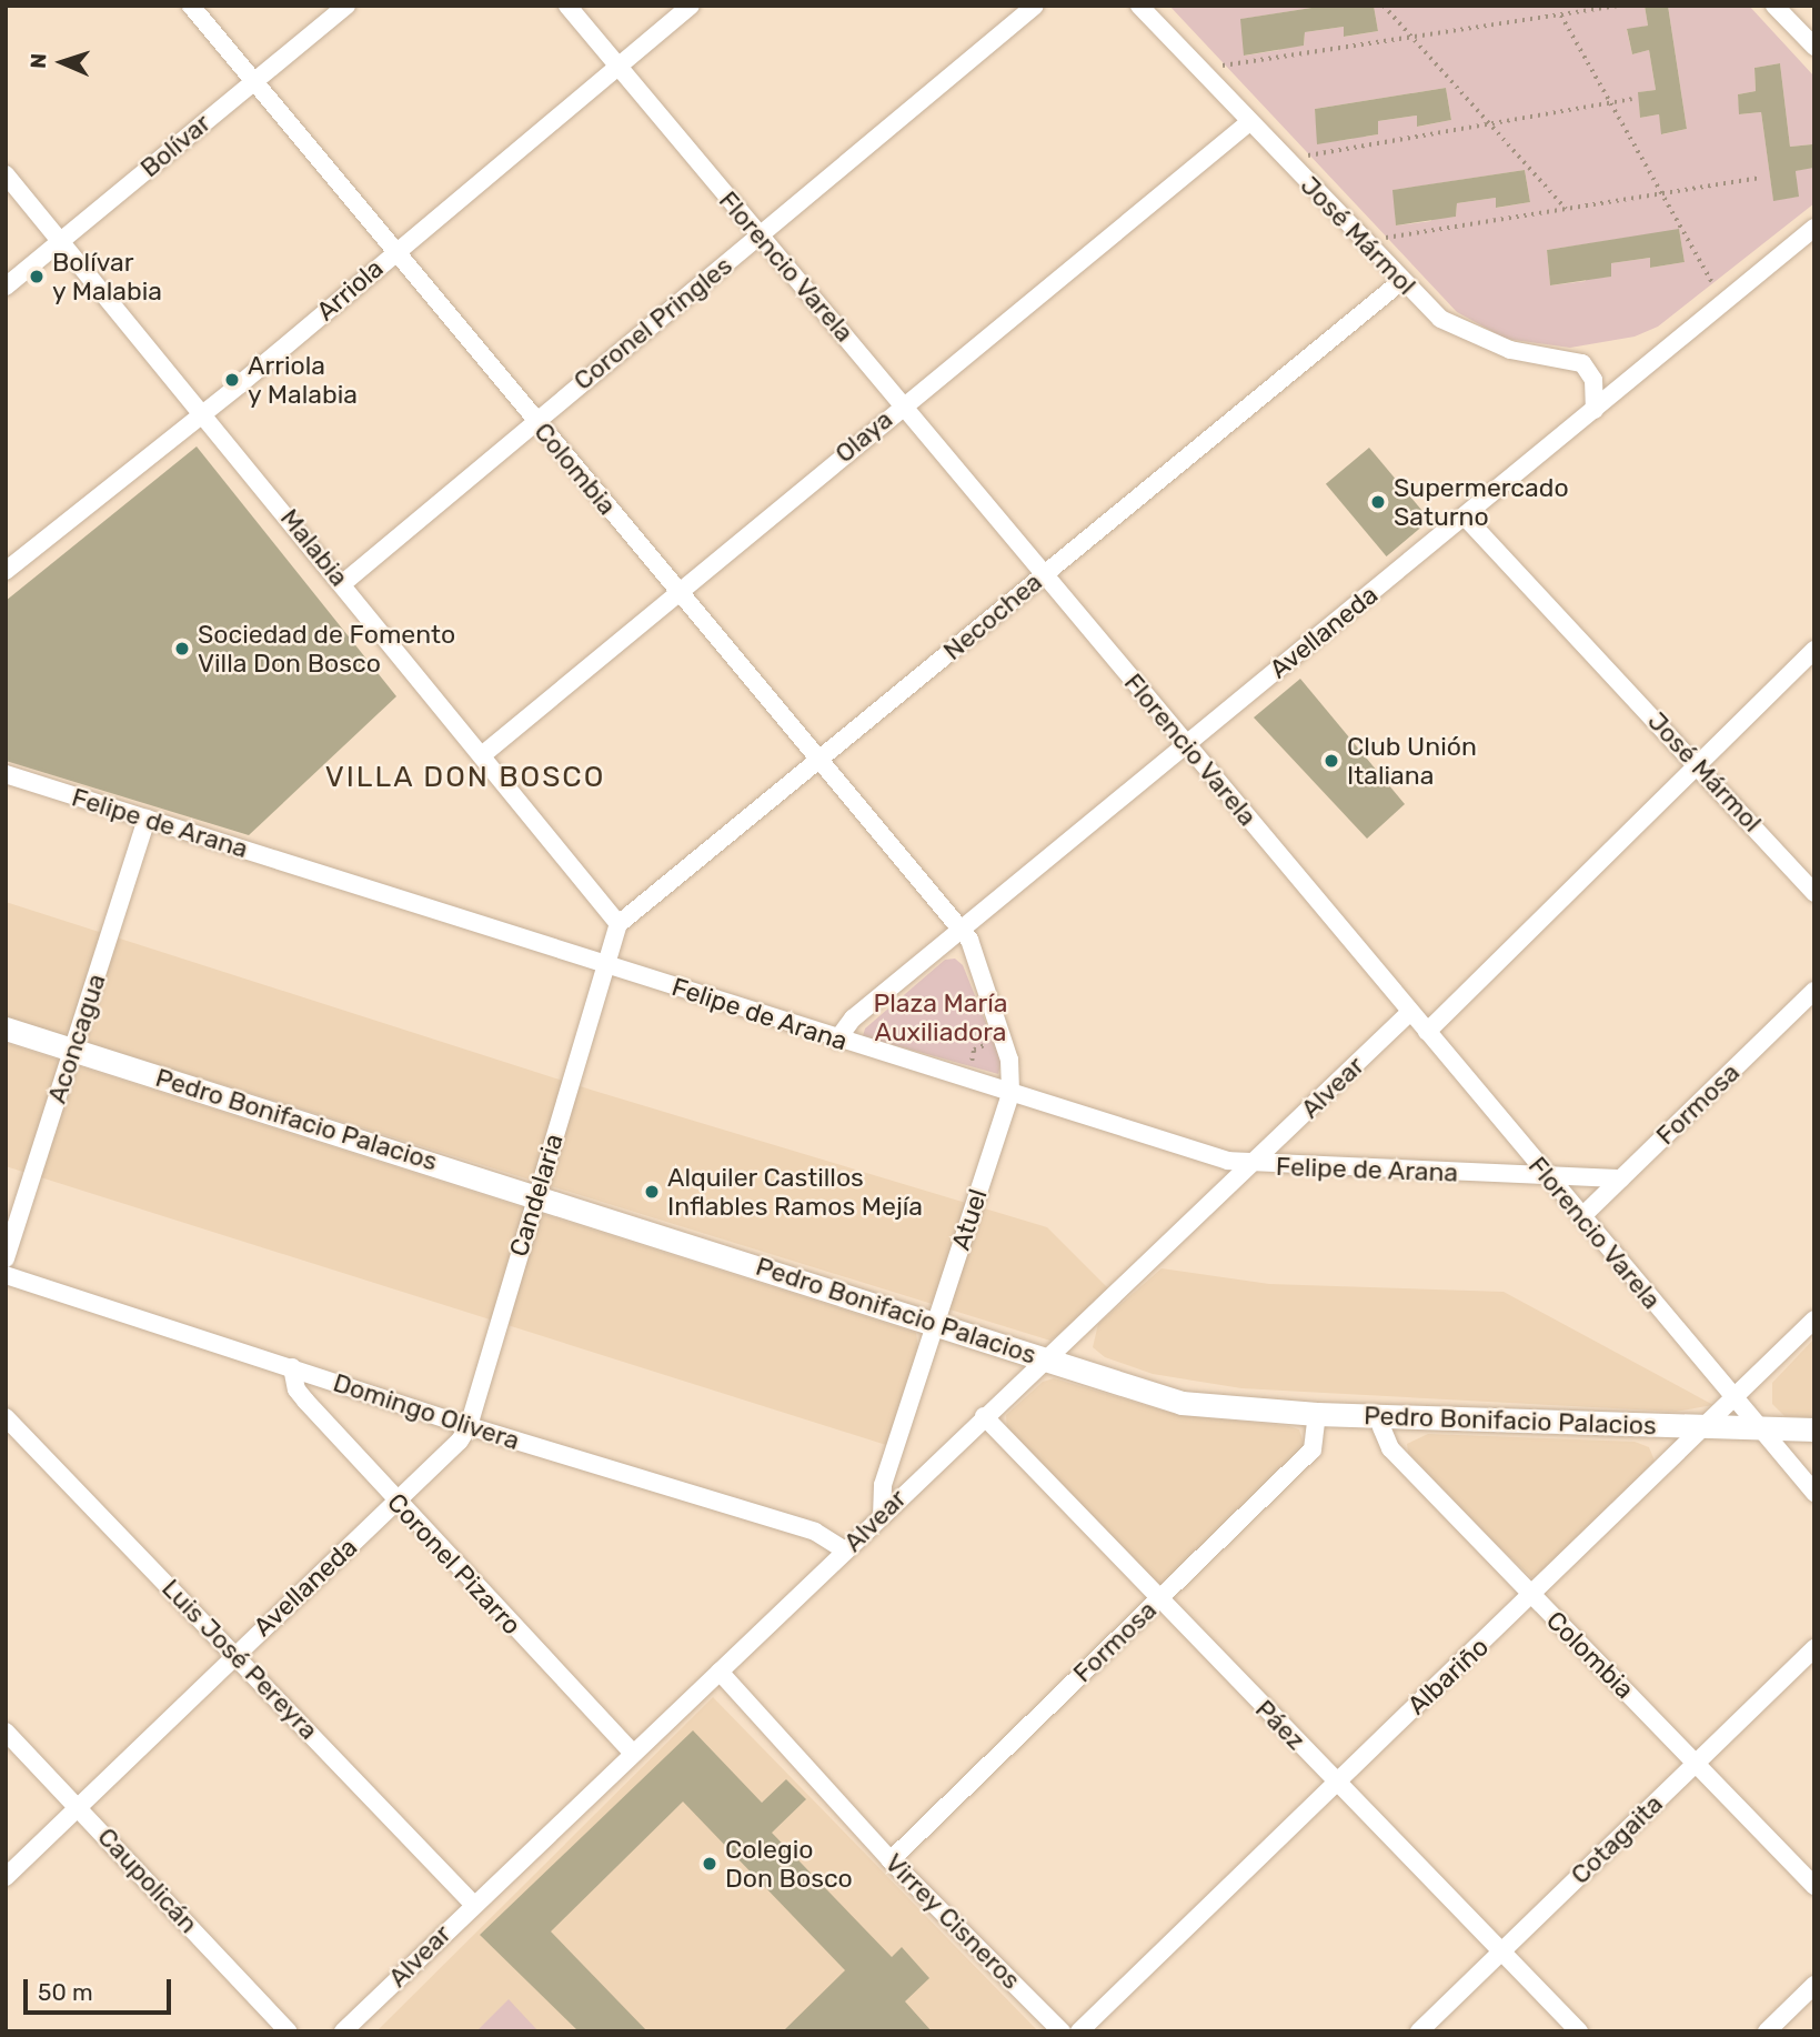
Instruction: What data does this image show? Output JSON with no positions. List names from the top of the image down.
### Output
{
  "streets": {
    "street": [
      "Bolívar",
      "José Mármol",
      "Florencio Varela",
      "Arriola",
      "Coronel Pringles",
      "Olaya",
      "Colombia",
      "Malabia",
      "Necochea",
      "Avellaneda",
      "Felipe de Arana",
      "Aconcagua",
      "Alvear",
      "Formosa",
      "Pedro Bonifacio Palacios",
      "Candelaria",
      "Atuel",
      "Domingo Olivera",
      "Coronel Pizarro",
      "Luis José Pereyra",
      "Albariño",
      "Páez",
      "Cotagaita",
      "Caupolicán",
      "Virrey Cisneros"
    ]
  },
  "crossings": [
    ["Bolívar", "Colombia"],
    ["Bolívar", "Malabia"],
    ["José Mármol", "Olaya"],
    ["José Mármol", "Necochea"],
    ["José Mármol", "Avellaneda"],
    ["Florencio Varela", "Arriola"],
    ["Florencio Varela", "Coronel Pringles"],
    ["Florencio Varela", "Olaya"],
    ["Florencio Varela", "Necochea"],
    ["Florencio Varela", "Avellaneda"],
    ["Florencio Varela", "Felipe de Arana"],
    ["Florencio Varela", "Alvear"],
    ["Florencio Varela", "Formosa"],
    ["Florencio Varela", "Pedro Bonifacio Palacios"],
    ["Florencio Varela", "Albariño"],
    ["Arriola", "Colombia"],
    ["Arriola", "Malabia"],
    ["Coronel Pringles", "Colombia"],
    ["Coronel Pringles", "Malabia"],
    ["Olaya", "Colombia"],
    ["Olaya", "Malabia"],
    ["Colombia", "Necochea"],
    ["Colombia", "Avellaneda"],
    ["Colombia", "Pedro Bonifacio Palacios"],
    ["Colombia", "Atuel"],
    ["Colombia", "Albariño"],
    ["Colombia", "Cotagaita"],
    ["Malabia", "Necochea"],
    ["Avellaneda", "Felipe de Arana"],
    ["Avellaneda", "Candelaria"],
    ["Avellaneda", "Atuel"],
    ["Avellaneda", "Domingo Olivera"],
    ["Avellaneda", "Coronel Pizarro"],
    ["Avellaneda", "Luis José Pereyra"],
    ["Avellaneda", "Caupolicán"],
    ["Felipe de Arana", "Aconcagua"],
    ["Felipe de Arana", "Alvear"],
    ["Felipe de Arana", "Formosa"],
    ["Felipe de Arana", "Candelaria"],
    ["Felipe de Arana", "Atuel"],
    ["Aconcagua", "Pedro Bonifacio Palacios"],
    ["Alvear", "Pedro Bonifacio Palacios"],
    ["Alvear", "Atuel"],
    ["Alvear", "Domingo Olivera"],
    ["Alvear", "Coronel Pizarro"],
    ["Alvear", "Luis José Pereyra"],
    ["Alvear", "Páez"],
    ["Alvear", "Virrey Cisneros"],
    ["Formosa", "Pedro Bonifacio Palacios"],
    ["Formosa", "Páez"],
    ["Formosa", "Virrey Cisneros"],
    ["Pedro Bonifacio Palacios", "Candelaria"],
    ["Pedro Bonifacio Palacios", "Atuel"],
    ["Pedro Bonifacio Palacios", "Albariño"],
    ["Candelaria", "Domingo Olivera"],
    ["Domingo Olivera", "Coronel Pizarro"],
    ["Albariño", "Páez"],
    ["Páez", "Cotagaita"]
  ],
  "districts": ["VILLA DON BOSCO"],
  "parks": ["Plaza María Auxiliadora"],
  "places": [
    "Bolívar y Malabia",
    "Arriola y Malabia",
    "Supermercado Saturno",
    "Sociedad de Fomento Villa Don Bosco",
    "Club Unión Italiana",
    "Alquiler Castillos Inflables Ramos Mejía",
    "Colegio Don Bosco"
  ],
  "scale_bar": "50 m",
  "north": "left"
}
